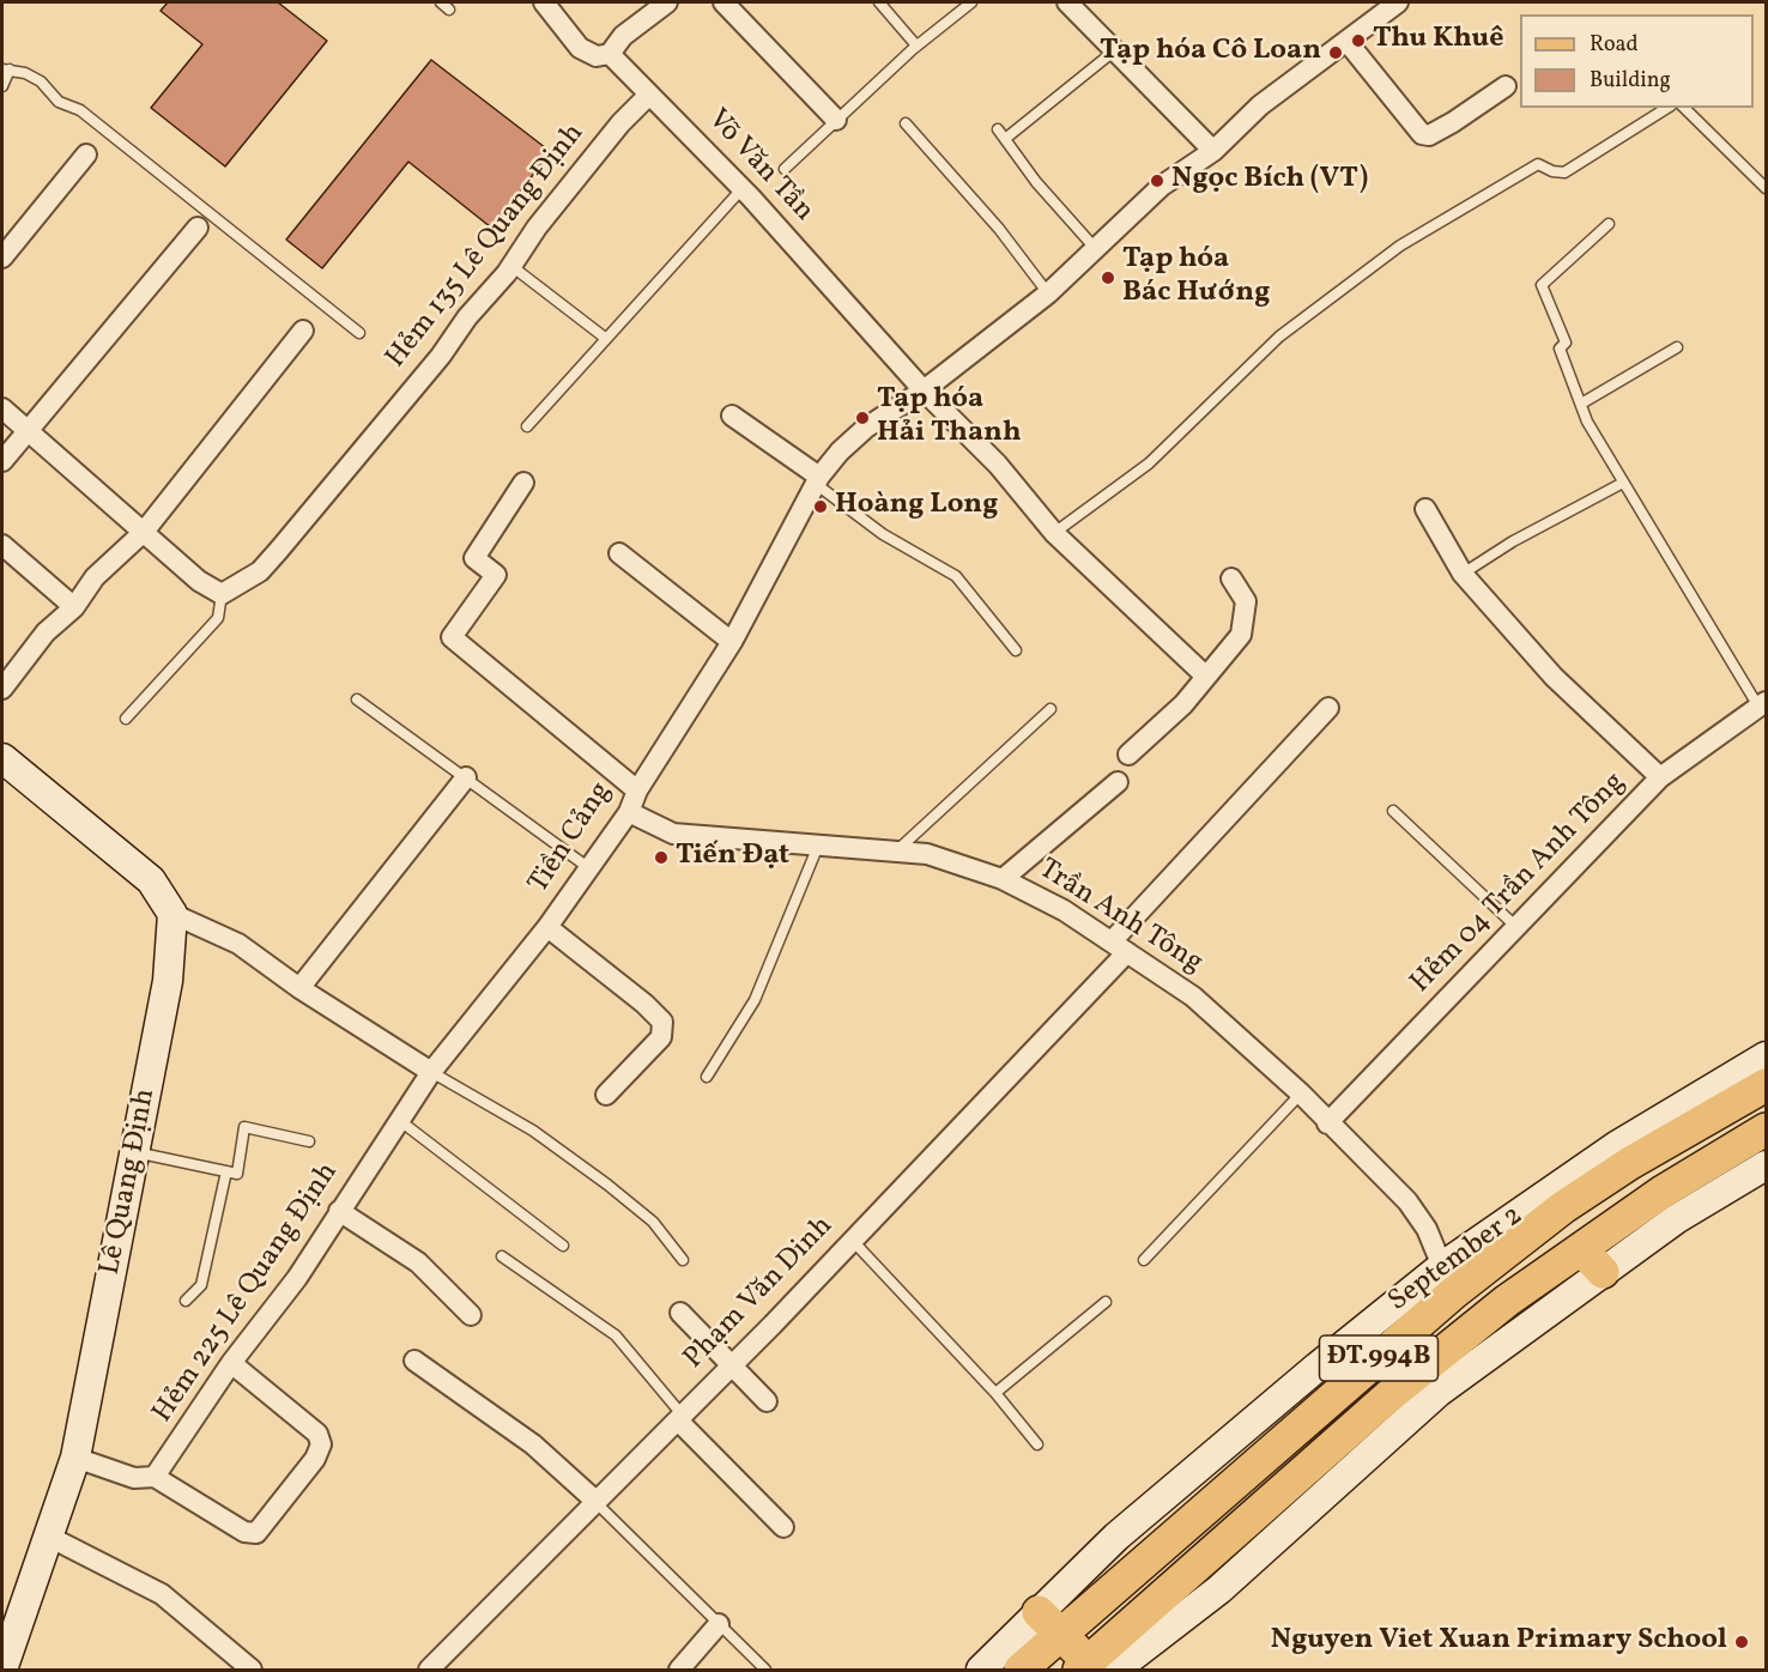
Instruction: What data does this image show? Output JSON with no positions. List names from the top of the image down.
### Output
{
  "streets": {
    "main road": ["Lê Quang Định", "September 2", "ĐT.994B"],
    "street": [
      "Võ Văn Tần",
      "Hẻm 135 Lê Quang Định",
      "Tiền Cảng",
      "Hẻm 04 Trần Anh Tông",
      "Trần Anh Tông",
      "Hẻm 225 Lê Quang Định",
      "Phạm Văn Dinh"
    ]
  },
  "crossings": [
    ["Võ Văn Tần", "Hẻm 135 Lê Quang Định"],
    ["Võ Văn Tần", "Tiền Cảng"],
    ["Tiền Cảng", "Trần Anh Tông"],
    ["Tiền Cảng", "Hẻm 225 Lê Quang Định"],
    ["Hẻm 04 Trần Anh Tông", "Trần Anh Tông"],
    ["Trần Anh Tông", "September 2"],
    ["Trần Anh Tông", "Phạm Văn Dinh"]
  ],
  "places": [
    "Thu Khuê",
    "Tạp hóa Cô Loan",
    "Ngọc Bích (VT)",
    "Tạp hóa Bác Hướng",
    "Tạp hóa Hải Thanh",
    "Hoàng Long",
    "Tiến Đạt",
    "Nguyen Viet Xuan Primary School"
  ],
  "legend": ["Road", "Building"]
}
